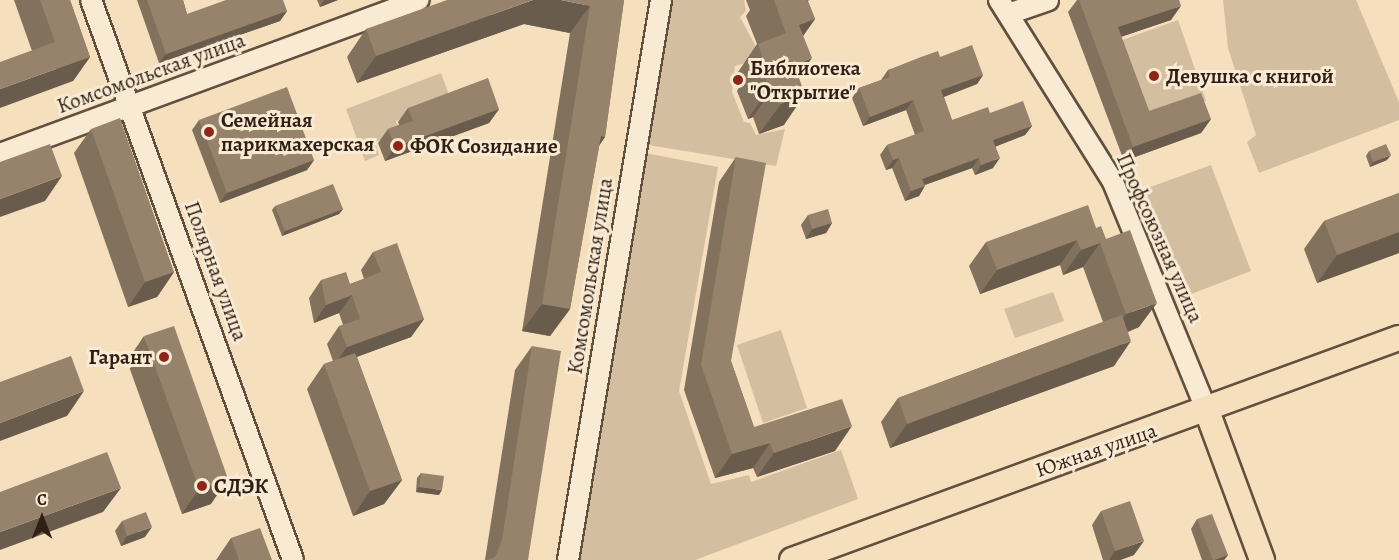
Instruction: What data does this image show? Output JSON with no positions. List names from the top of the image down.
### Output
{
  "streets": {
    "main road": ["Южная улица"],
    "street": ["Комсомольская улица", "Профсоюзная улица", "Полярная улица"]
  },
  "crossings": [
    ["Комсомольская улица", "Полярная улица"],
    ["Профсоюзная улица", "Южная улица"]
  ],
  "places": [
    "Девушка с книгой",
    "Библиотека \"Открытие\"",
    "Семейная парикмахерская",
    "ФОК Созидание",
    "Гарант",
    "СДЭК"
  ],
  "north": "top"
}
